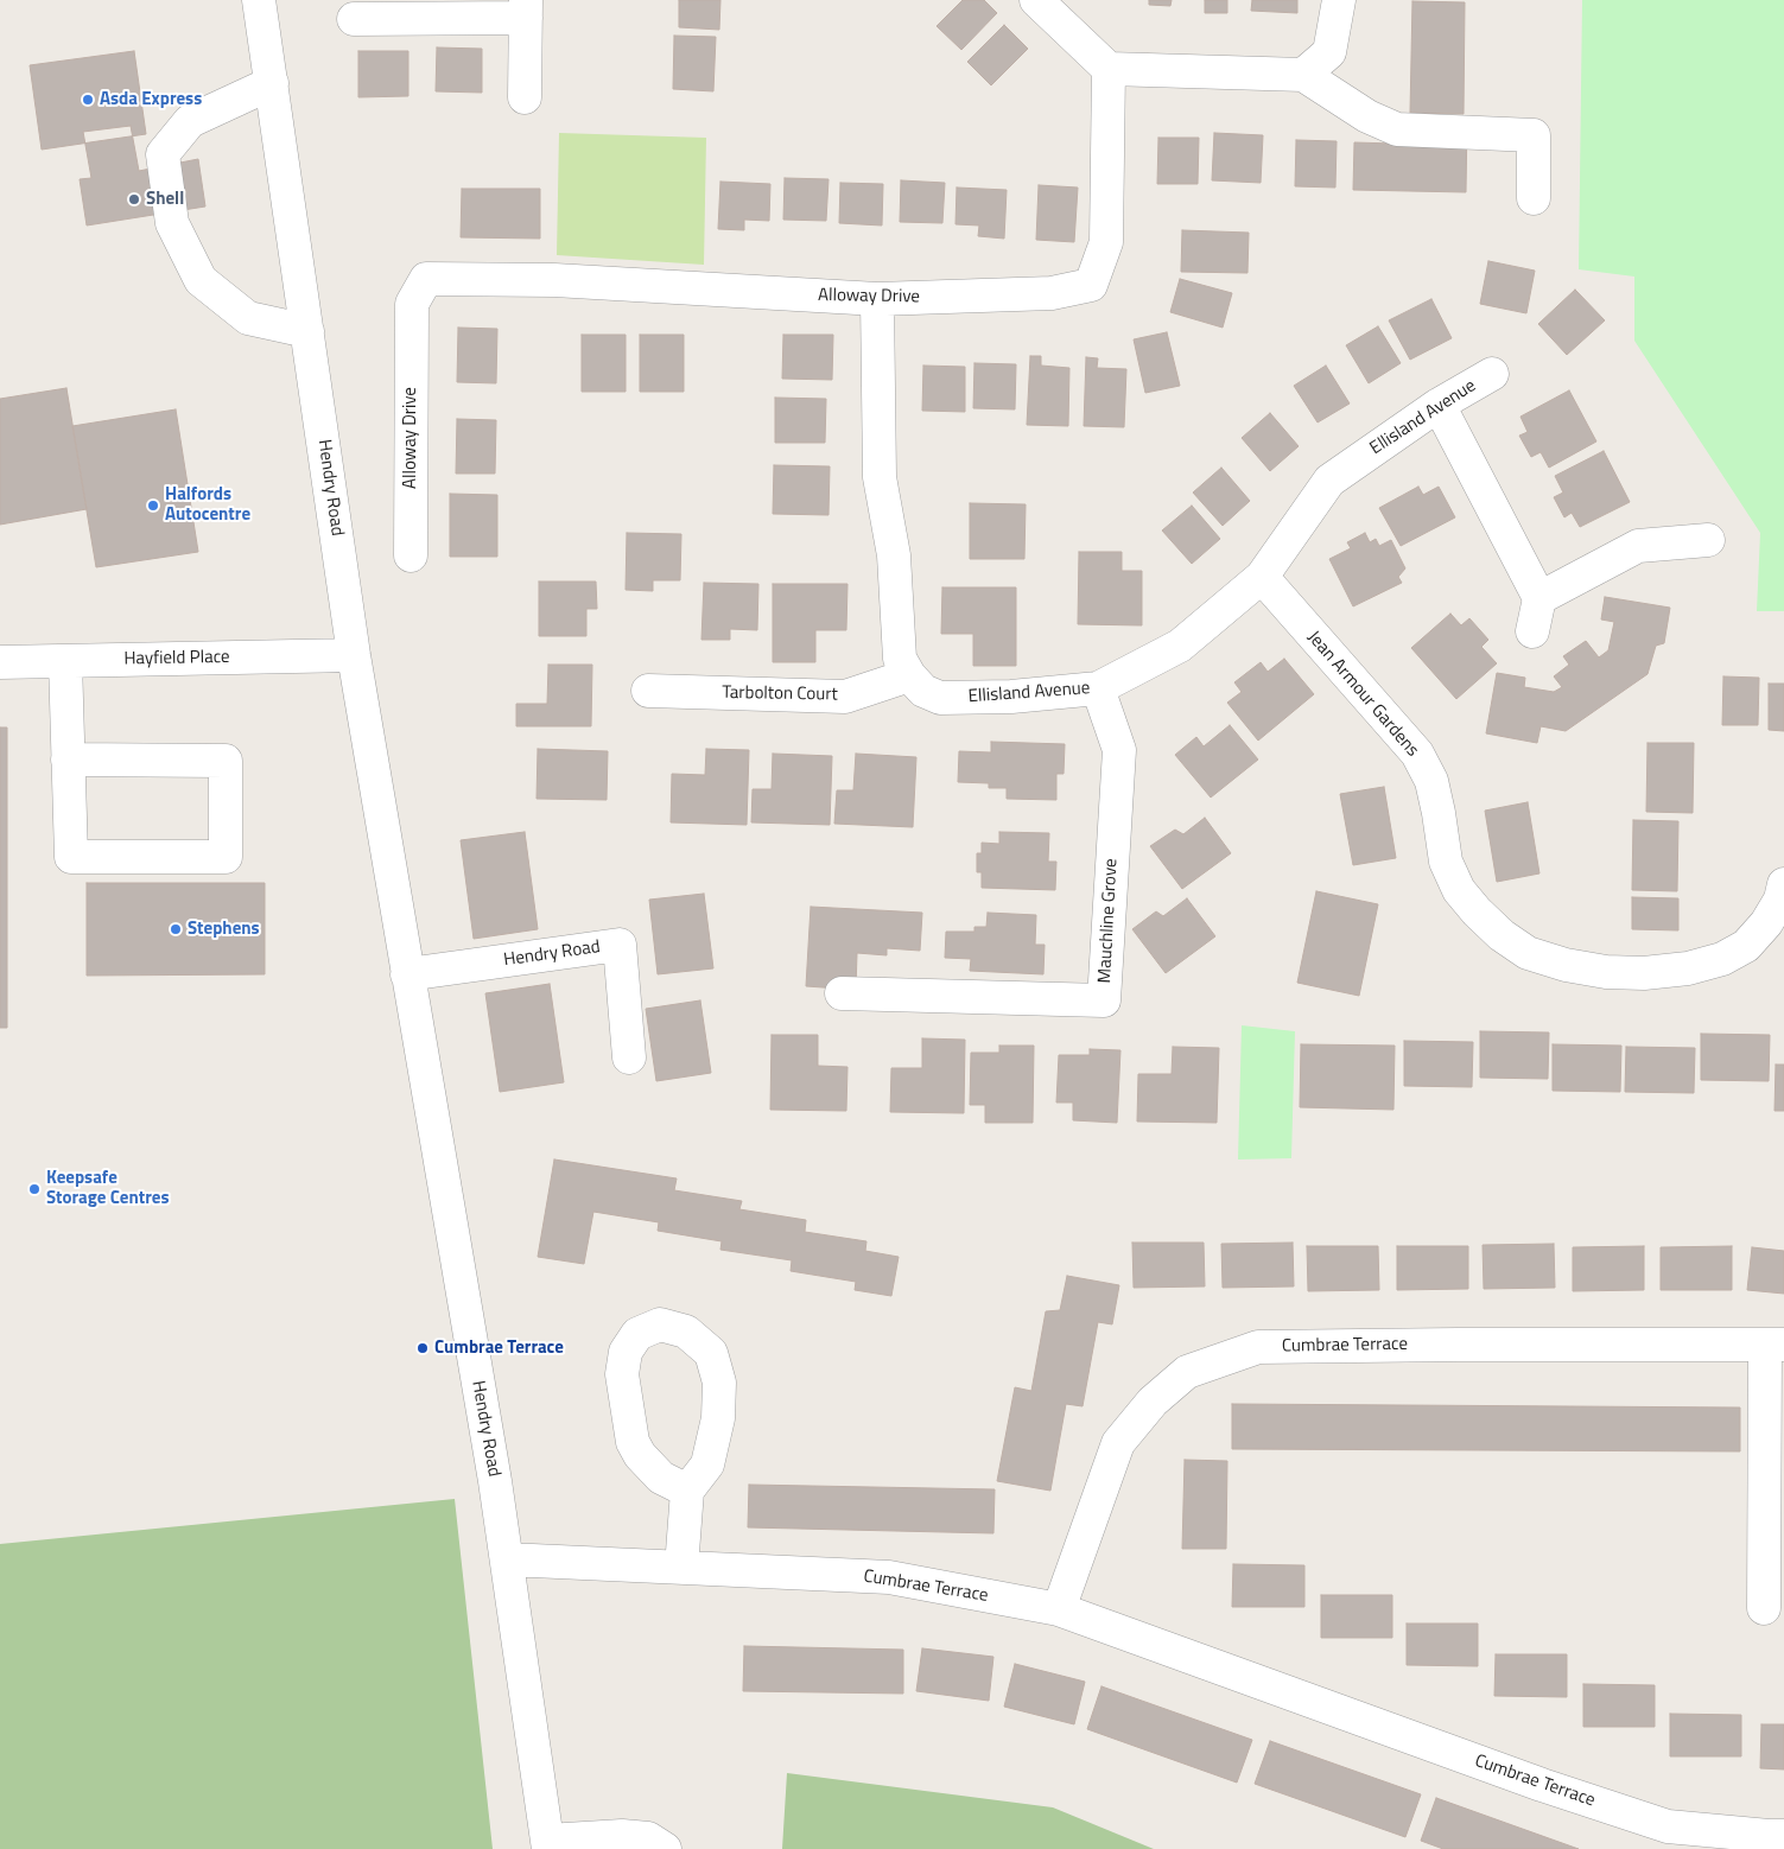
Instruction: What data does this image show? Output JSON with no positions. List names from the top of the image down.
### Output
{
  "streets": {
    "street": [
      "Alloway Drive",
      "Ellisland Avenue",
      "Hendry Road",
      "Hayfield Place",
      "Tarbolton Court",
      "Jean Armour Gardens",
      "Mauchline Grove",
      "Cumbrae Terrace"
    ]
  },
  "crossings": [
    ["Alloway Drive", "Ellisland Avenue"],
    ["Ellisland Avenue", "Tarbolton Court"],
    ["Ellisland Avenue", "Jean Armour Gardens"],
    ["Ellisland Avenue", "Mauchline Grove"],
    ["Hendry Road", "Hayfield Place"],
    ["Hendry Road", "Cumbrae Terrace"]
  ],
  "places": [
    "Asda Express",
    "Shell",
    "Halfords Autocentre",
    "Stephens",
    "Keepsafe Storage Centres",
    "Cumbrae Terrace"
  ]
}
